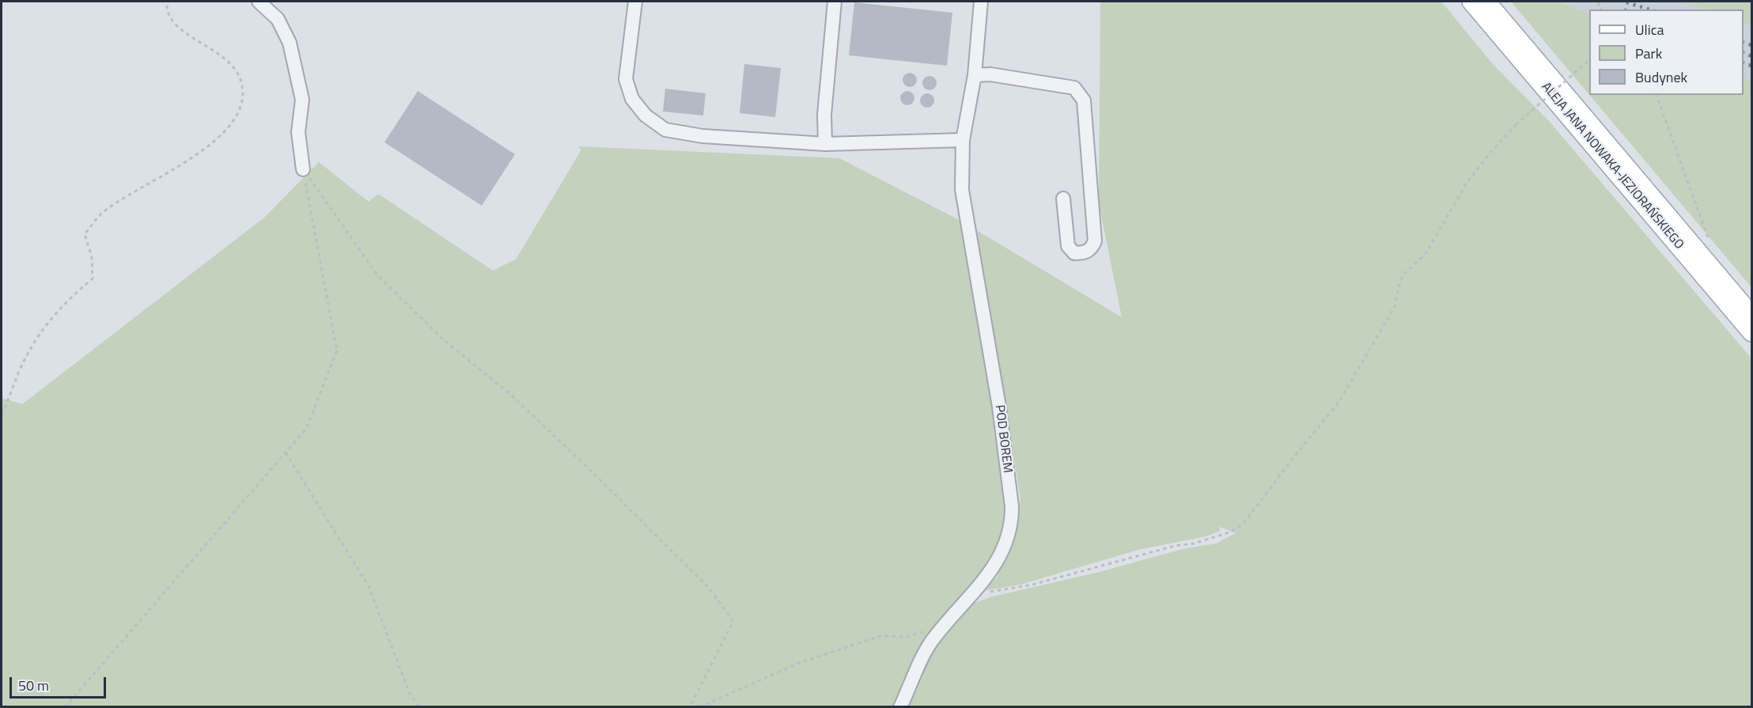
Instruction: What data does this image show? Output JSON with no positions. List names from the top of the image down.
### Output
{
  "streets": {
    "main road": ["ALEJA JANA NOWAKA-JEZIORAŃSKIEGO"],
    "street": ["POD BOREM"]
  },
  "legend": ["Ulica", "Park", "Budynek"],
  "scale_bar": "50 m"
}
